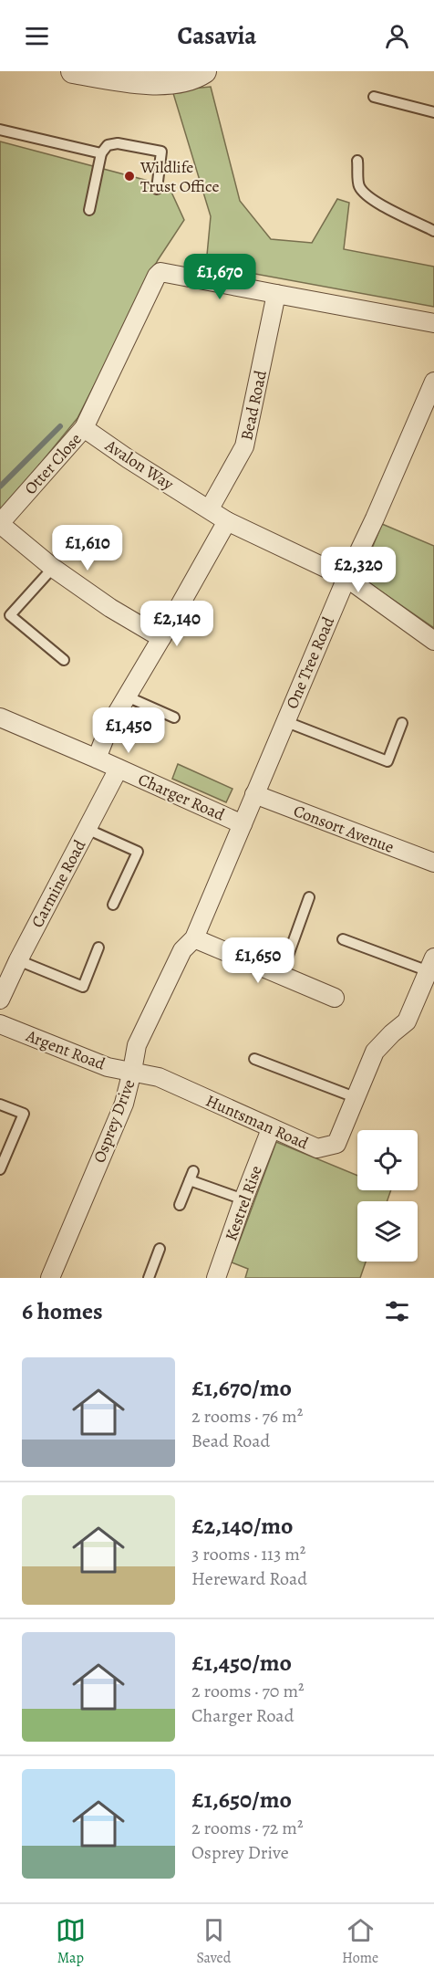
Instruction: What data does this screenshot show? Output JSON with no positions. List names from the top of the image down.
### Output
{
  "streets": {
    "street": [
      "Bead Road",
      "Otter Close",
      "Avalon Way",
      "One Tree Road",
      "Charger Road",
      "Consort Avenue",
      "Carmine Road",
      "Argent Road",
      "Osprey Drive",
      "Huntsman Road",
      "Kestrel Rise"
    ]
  },
  "crossings": [
    ["Bead Road", "Avalon Way"],
    ["Otter Close", "Avalon Way"],
    ["Avalon Way", "One Tree Road"],
    ["One Tree Road", "Consort Avenue"],
    ["One Tree Road", "Osprey Drive"],
    ["Charger Road", "Carmine Road"],
    ["Charger Road", "Osprey Drive"],
    ["Consort Avenue", "Osprey Drive"],
    ["Argent Road", "Osprey Drive"],
    ["Argent Road", "Huntsman Road"],
    ["Osprey Drive", "Huntsman Road"],
    ["Huntsman Road", "Kestrel Rise"]
  ],
  "places": ["Wildlife Trust Office"],
  "page": {
    "header": "Casavia",
    "price": [
      "£1,670",
      "£1,610",
      "£2,320",
      "£2,140",
      "£1,450",
      "£1,650"
    ],
    "heading": "6 homes",
    "list": [
      {
        "name": "£1,670/mo",
        "note": "2 rooms · 76 m² · Bead Road"
      },
      {
        "name": "£2,140/mo",
        "note": "3 rooms · 113 m² · Hereward Road"
      },
      {
        "name": "£1,450/mo",
        "note": "2 rooms · 70 m² · Charger Road"
      },
      {
        "name": "£1,650/mo",
        "note": "2 rooms · 72 m² · Osprey Drive"
      }
    ],
    "tabs": ["Map", "Saved", "Home"]
  }
}
